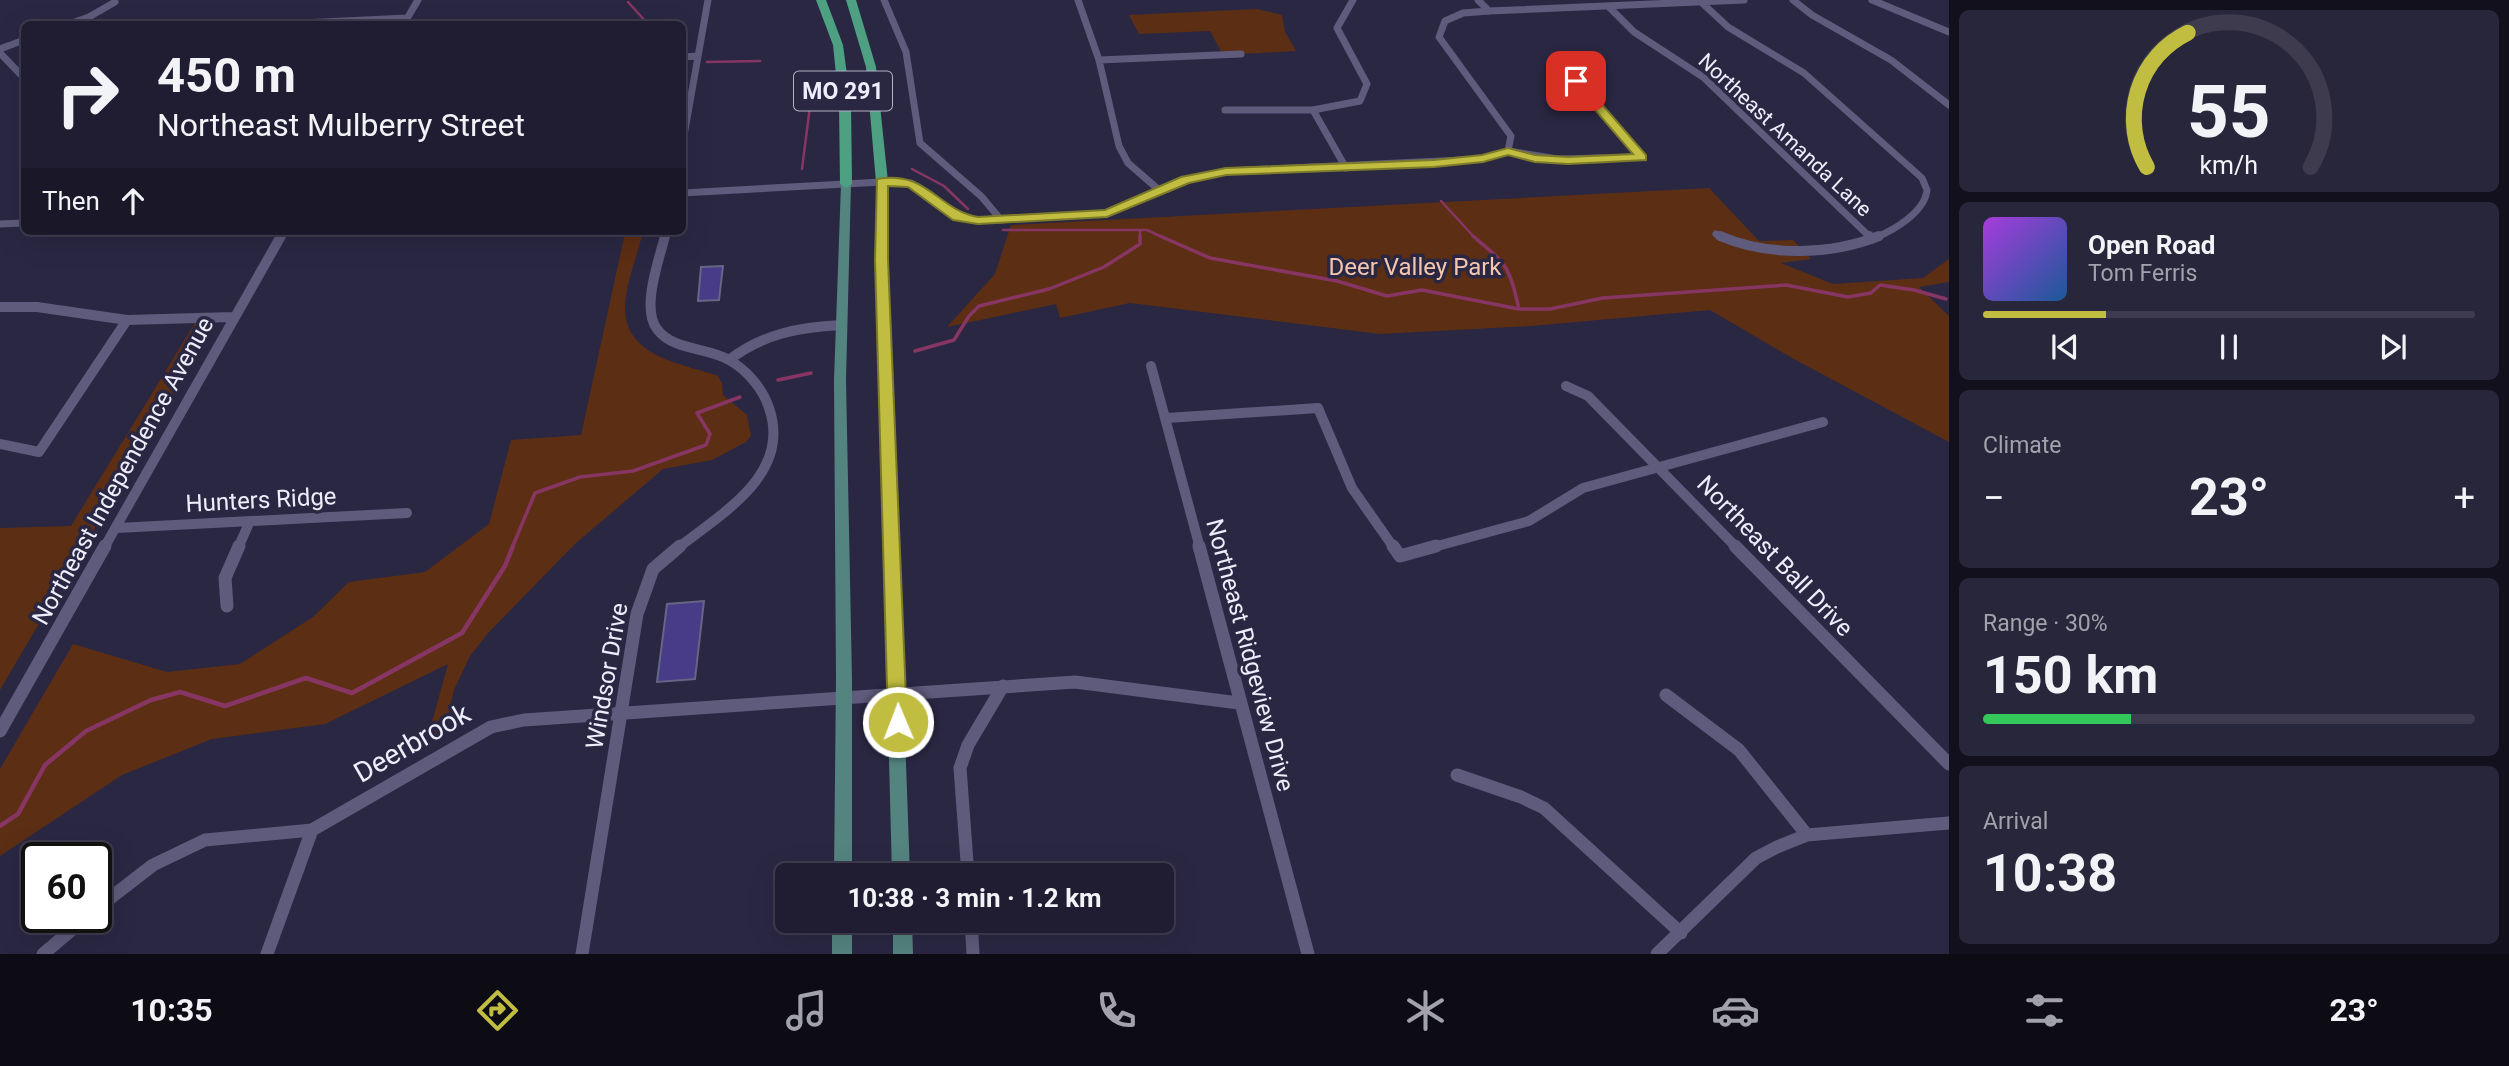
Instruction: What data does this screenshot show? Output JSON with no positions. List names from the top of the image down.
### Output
{
  "streets": {
    "highway": ["MO 291"],
    "street": [
      "Northeast Amanda Lane",
      "Northeast Independence Avenue",
      "Hunters Ridge",
      "Northeast Ball Drive",
      "Northeast Ridgeview Drive",
      "Windsor Drive",
      "Deerbrook"
    ]
  },
  "crossings": [
    ["MO 291", "Deerbrook"],
    ["Northeast Independence Avenue", "Hunters Ridge"],
    ["Northeast Ridgeview Drive", "Deerbrook"],
    ["Windsor Drive", "Deerbrook"]
  ],
  "parks": ["Deer Valley Park"],
  "page": {
    "turn": ["450 m", "Northeast Mulberry Street"],
    "then": "Then",
    "song": ["Open Road", "Tom Ferris"],
    "tile": [
      "Climate",
      ["Range · 30%", "150 km"],
      ["Arrival", "10:38"]
    ],
    "heat": ["−", "23°", "+"],
    "limit": "60",
    "trip": "10:38 · 3 min · 1.2 km",
    "tabs": ["10:35", "23°"],
    "gauge": ["55", "km/h"]
  }
}
